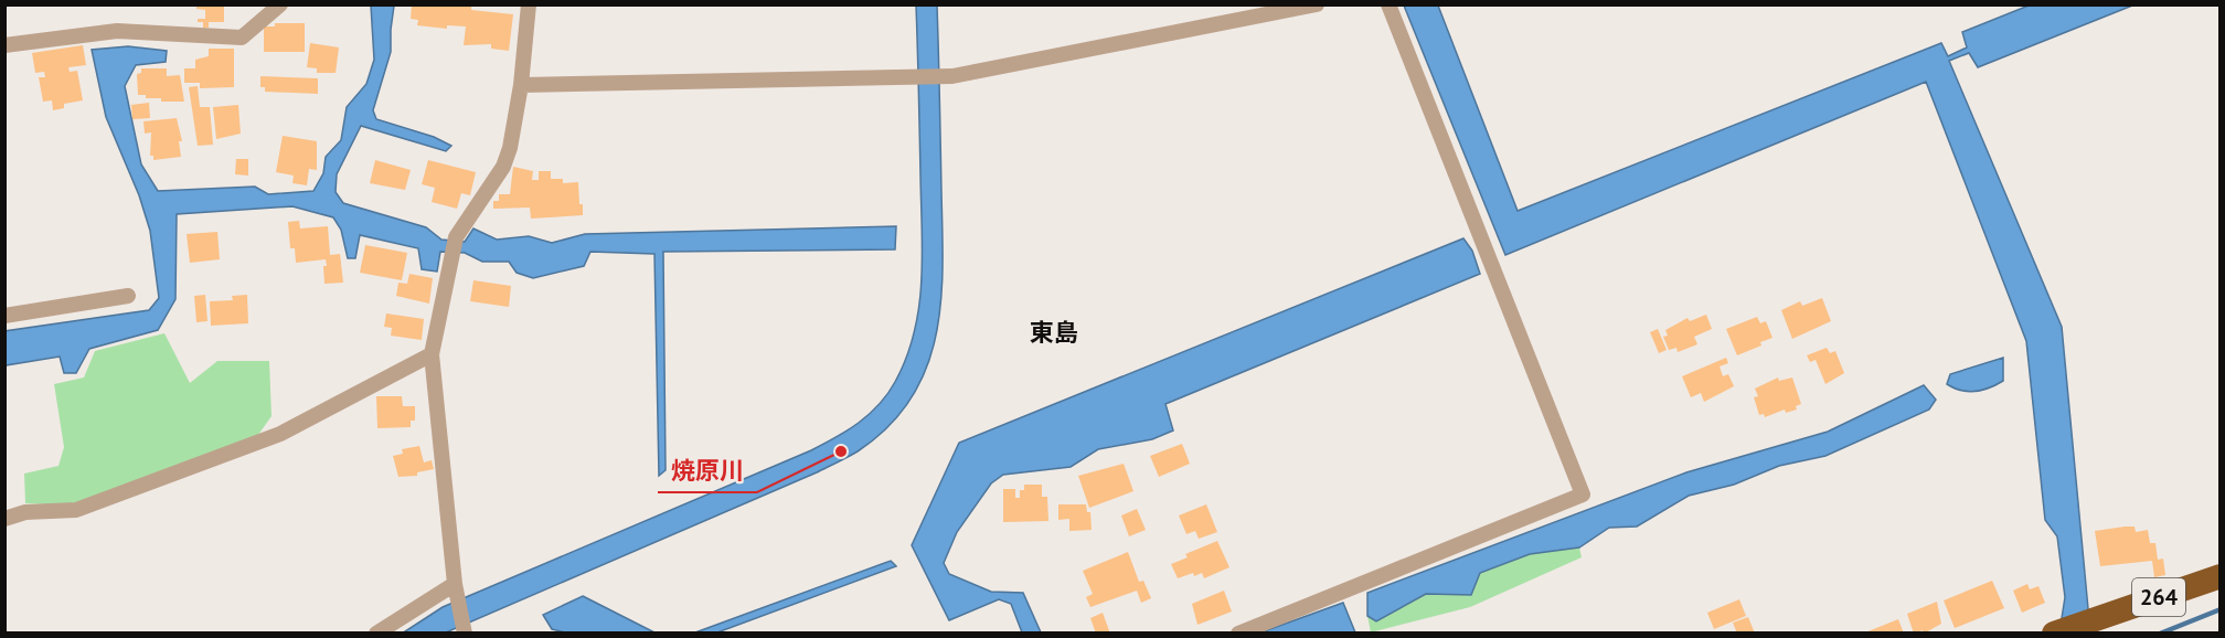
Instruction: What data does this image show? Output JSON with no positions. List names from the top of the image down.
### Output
{
  "streets": {
    "highway": ["264"]
  },
  "districts": ["東島"],
  "places": ["焼原川"]
}
